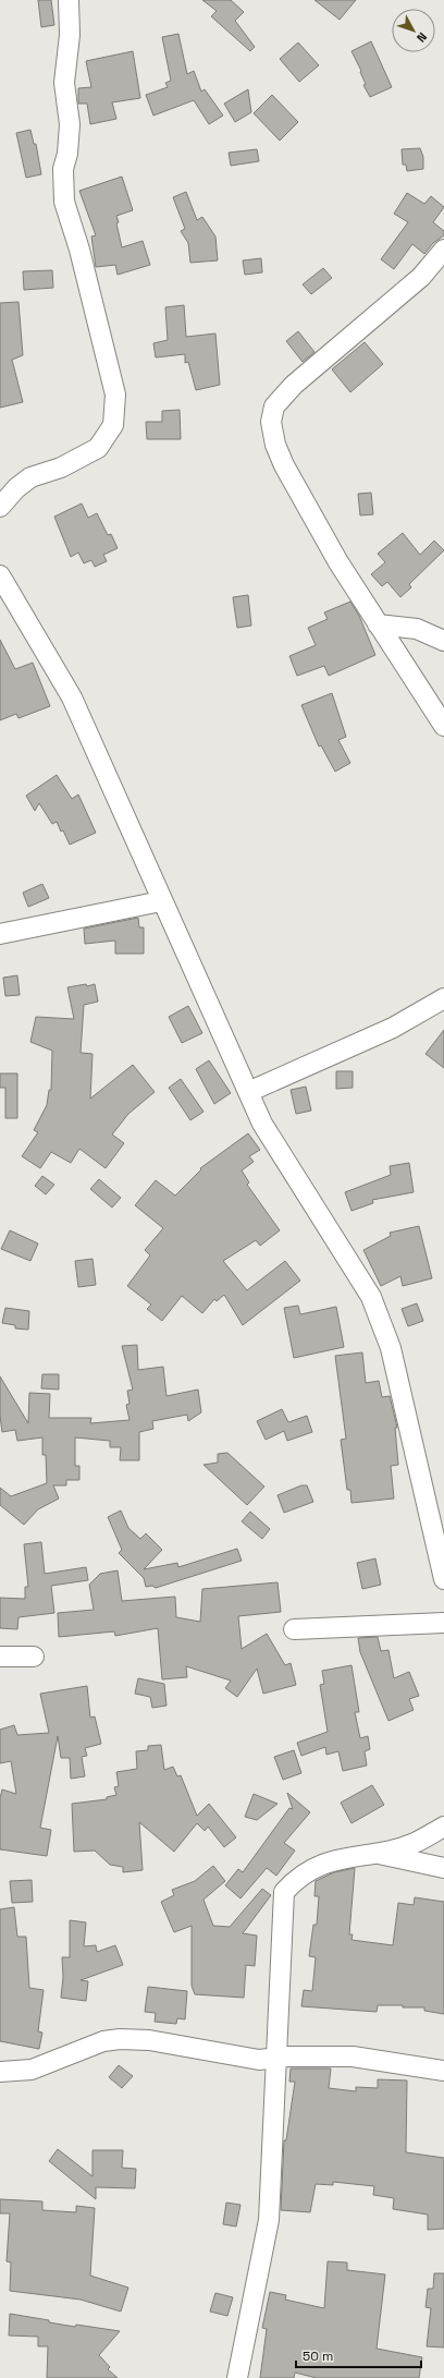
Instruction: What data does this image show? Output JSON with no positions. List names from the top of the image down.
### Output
{
  "scale_bar": "50 m",
  "north": "bottom right"
}
